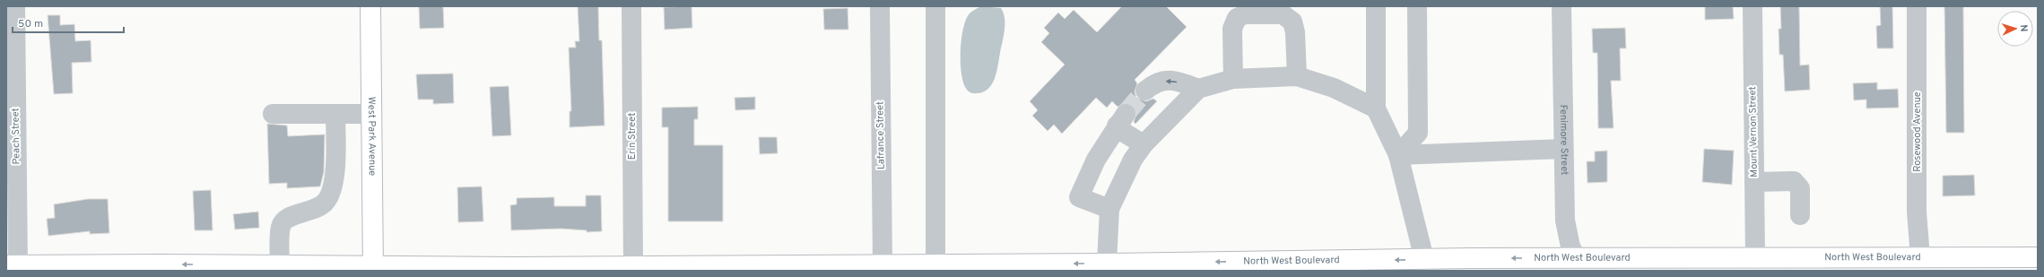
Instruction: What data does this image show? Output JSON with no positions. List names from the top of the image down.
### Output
{
  "streets": {
    "main road": ["West Park Avenue", "North West Boulevard"],
    "street": [
      "Mount Vernon Street",
      "Rosewood Avenue",
      "Lafrance Street",
      "Peach Street",
      "Erin Street",
      "Fenimore Street"
    ]
  },
  "crossings": [
    ["Mount Vernon Street", "North West Boulevard"],
    ["Rosewood Avenue", "North West Boulevard"],
    ["Lafrance Street", "North West Boulevard"],
    ["Peach Street", "North West Boulevard"],
    ["West Park Avenue", "North West Boulevard"],
    ["Erin Street", "North West Boulevard"],
    ["Fenimore Street", "North West Boulevard"]
  ],
  "one_way": ["North West Boulevard"],
  "scale_bar": "50 m",
  "north": "right"
}
